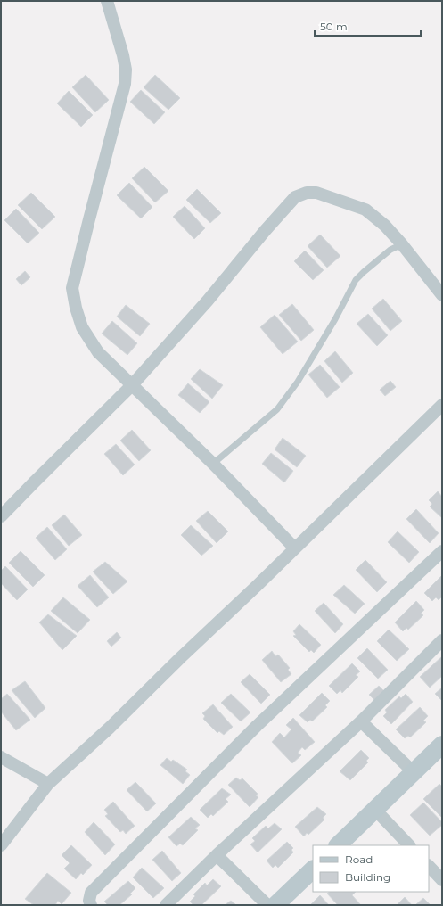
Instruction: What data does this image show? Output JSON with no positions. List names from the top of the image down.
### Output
{
  "legend": ["Road", "Building"],
  "scale_bar": "50 m"
}
